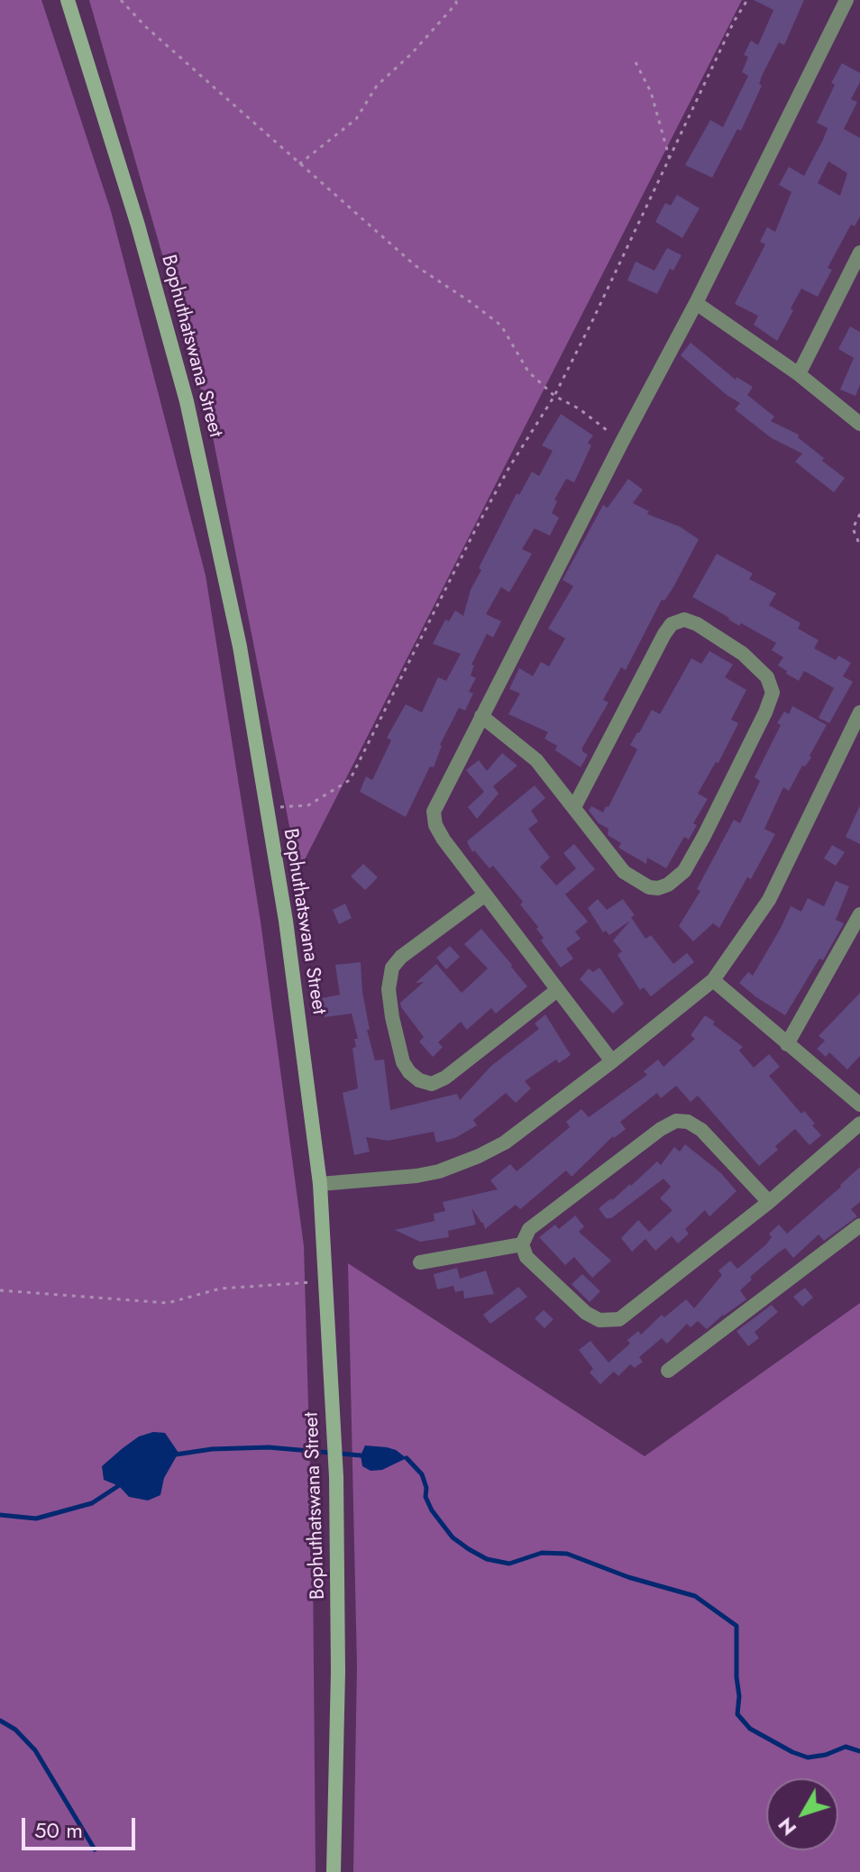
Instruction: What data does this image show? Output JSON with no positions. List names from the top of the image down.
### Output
{
  "streets": {
    "street": ["Bophuthatswana Street"]
  },
  "scale_bar": "50 m",
  "north": "bottom left"
}
